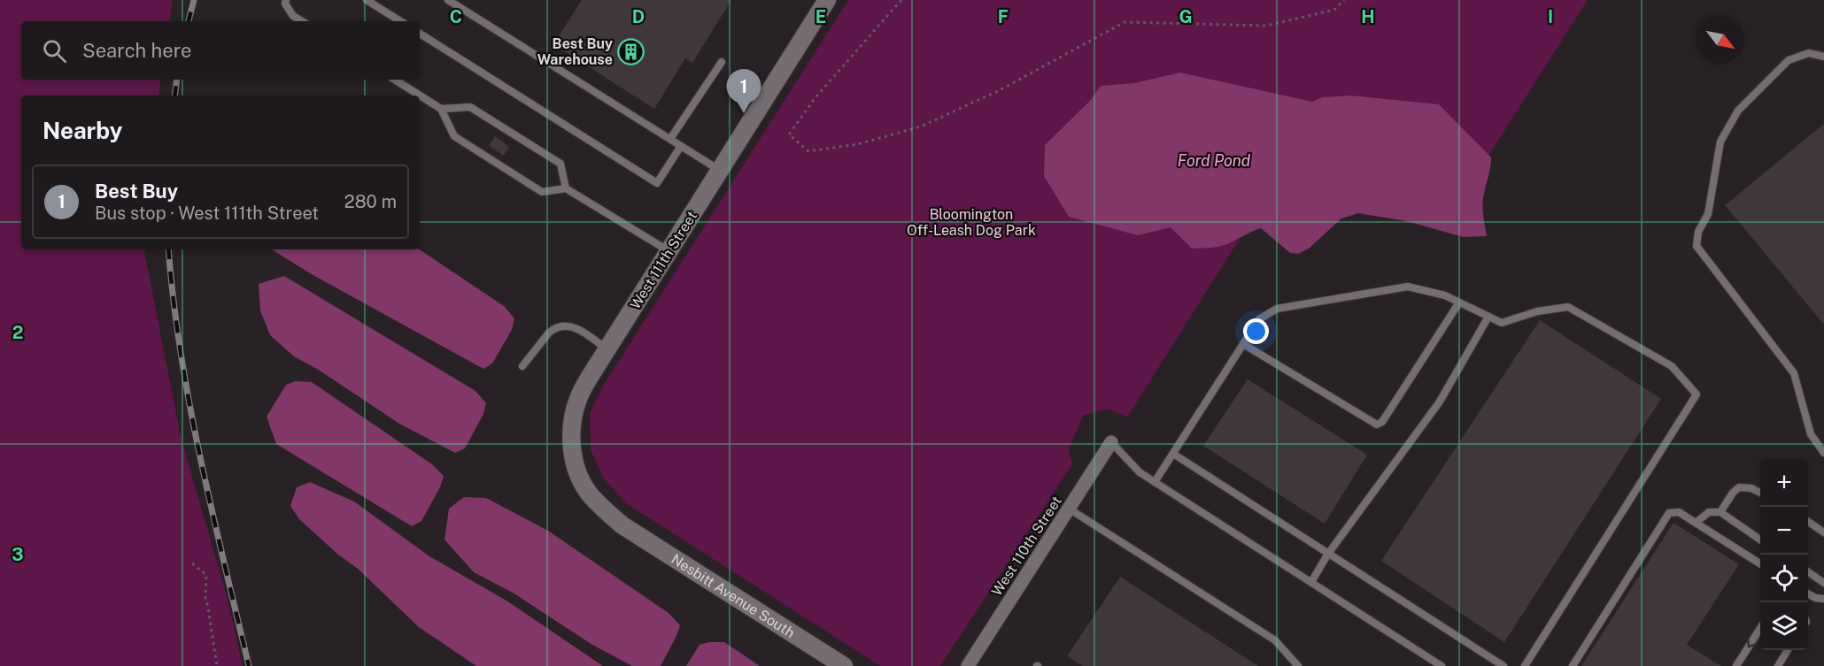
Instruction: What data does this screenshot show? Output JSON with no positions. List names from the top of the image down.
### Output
{
  "streets": {
    "street": ["West 111th Street", "West 110th Street", "Nesbitt Avenue South"]
  },
  "crossings": [
    ["West 111th Street", "Nesbitt Avenue South"]
  ],
  "water": ["Ford Pond"],
  "parks": ["Bloomington Off-Leash Dog Park"],
  "places": {
    "building": ["Best Buy Warehouse"]
  },
  "north": "bottom right",
  "page": {
    "search": "Search here",
    "pins": "1",
    "heading": "Nearby",
    "list": [
      {
        "mark": "1",
        "name": "Best Buy",
        "note": "Bus stop · West 111th Street",
        "value": "280 m"
      }
    ],
    "map_buttons": ["+", "−"]
  },
  "grid": {
    "columns": [
      "C",
      "D",
      "E",
      "F",
      "G",
      "H",
      "I"
    ],
    "rows": ["2", "3"]
  }
}
